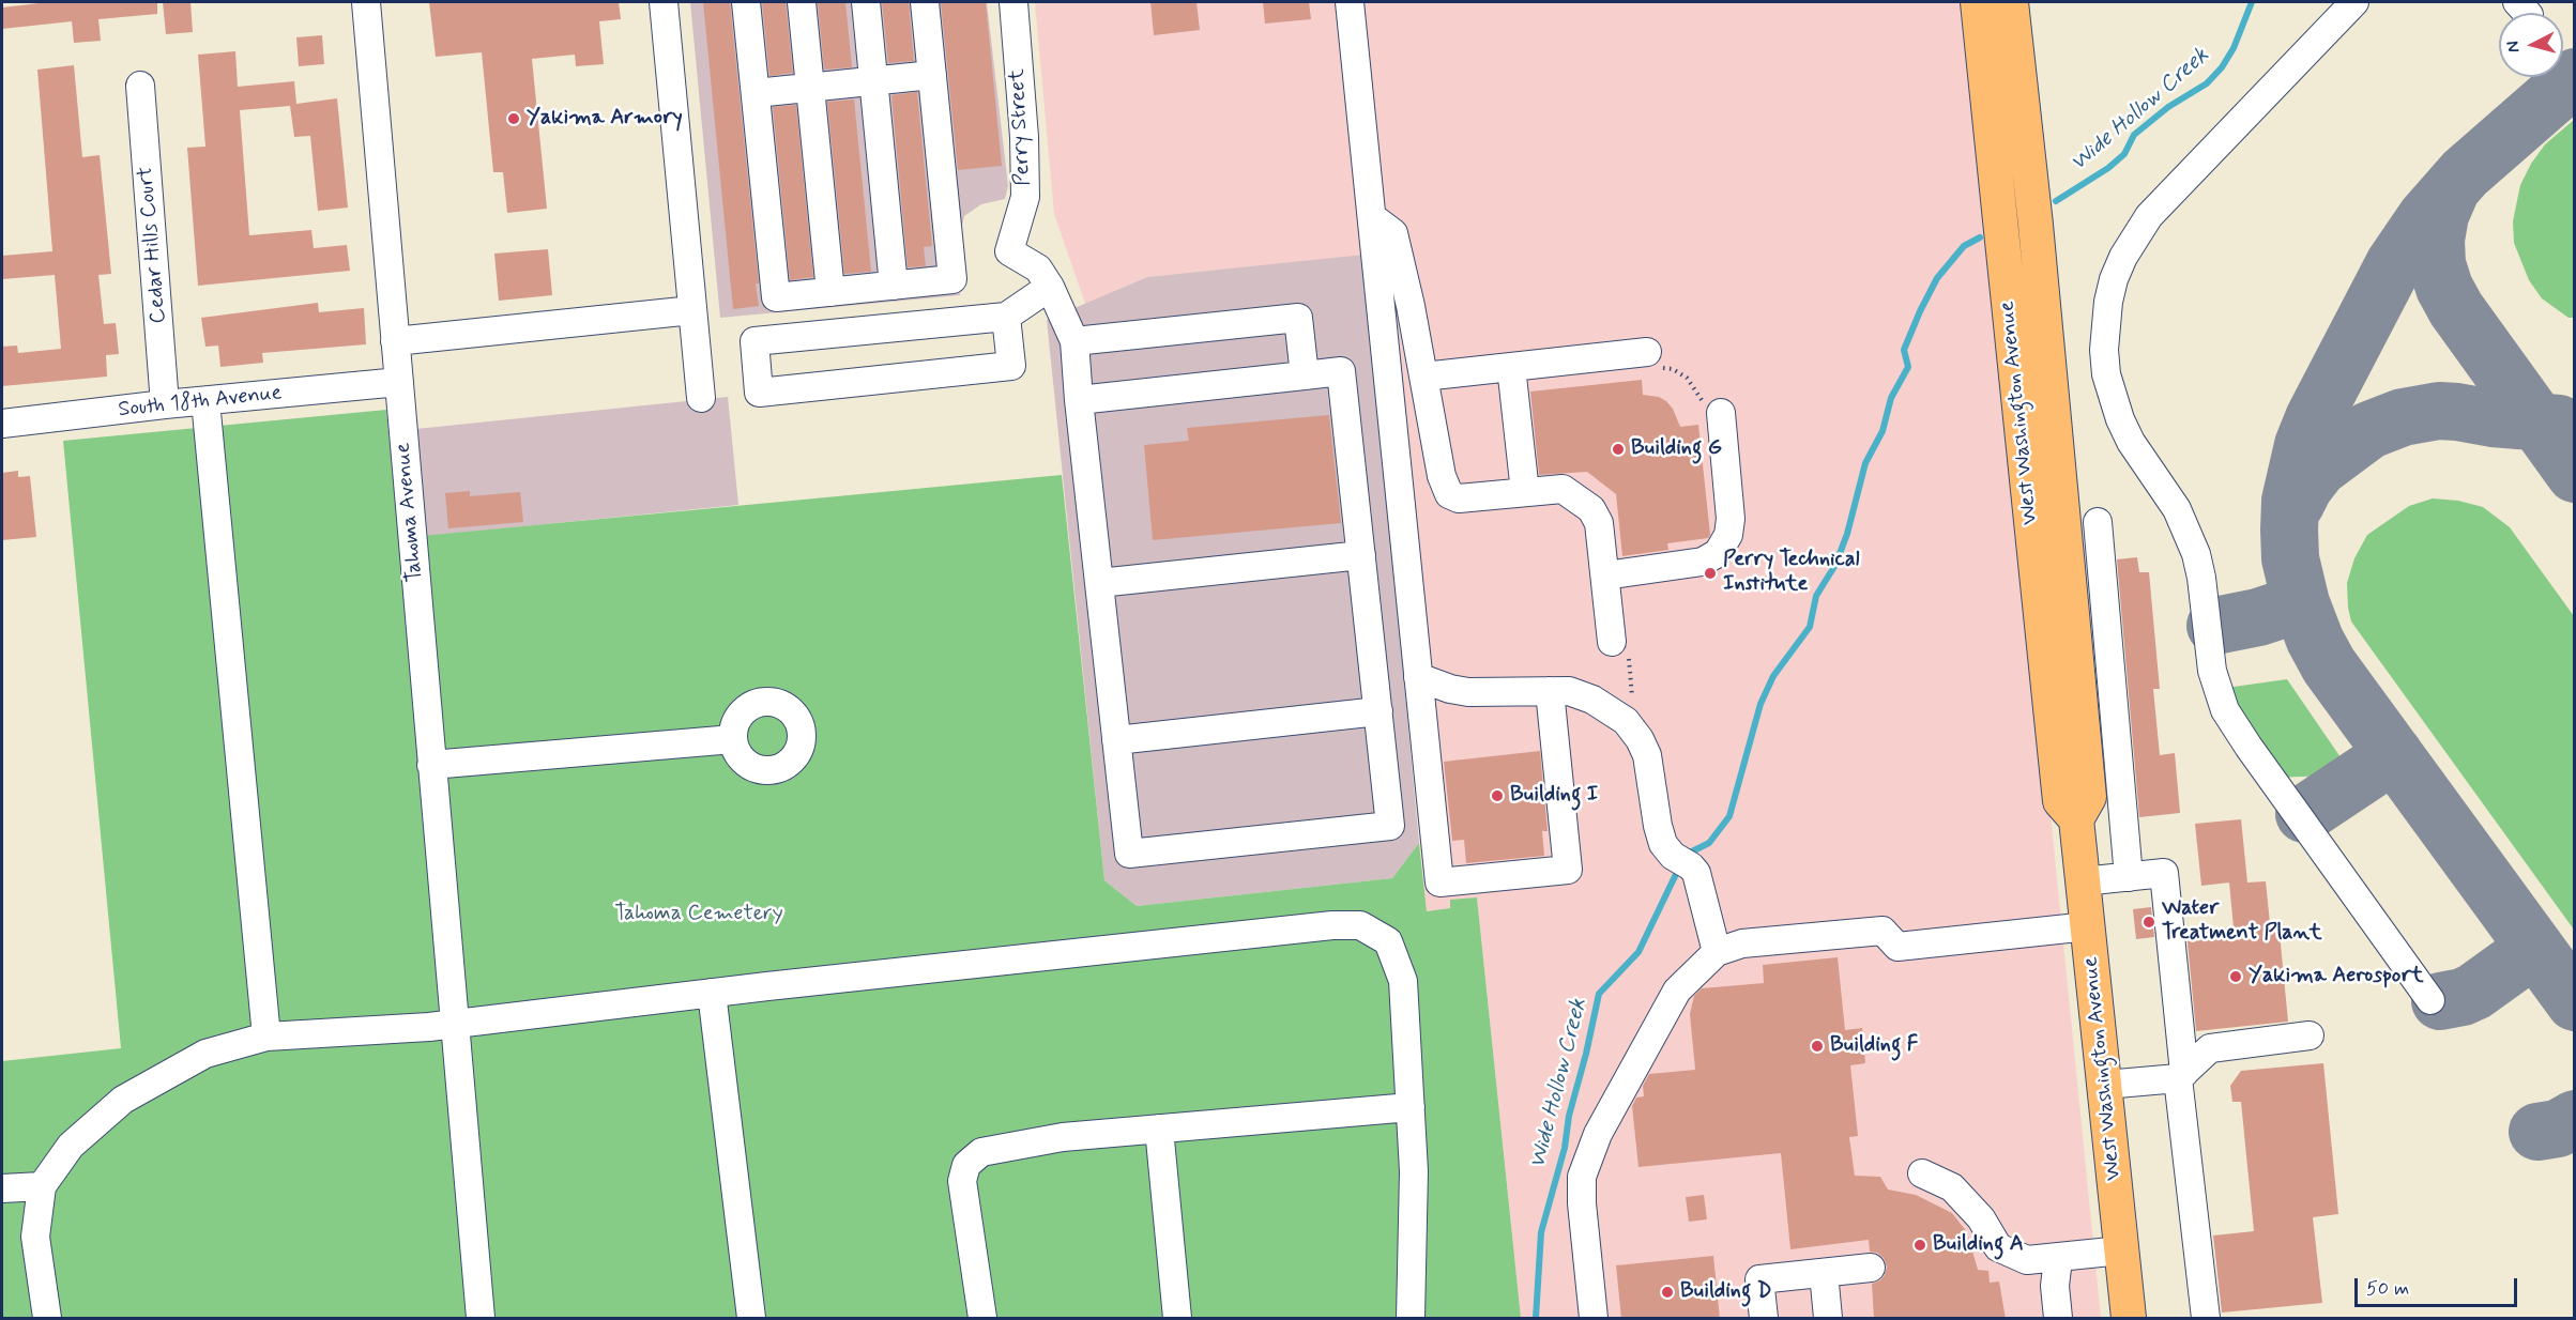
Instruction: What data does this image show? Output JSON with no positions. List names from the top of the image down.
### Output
{
  "streets": {
    "main road": ["West Washington Avenue"],
    "street": [
      "Perry Street",
      "Cedar Hills Court",
      "South 18th Avenue",
      "Tahoma Avenue"
    ]
  },
  "crossings": [
    ["Cedar Hills Court", "South 18th Avenue"],
    ["South 18th Avenue", "Tahoma Avenue"]
  ],
  "water": ["Wide Hollow Creek"],
  "parks": ["Tahoma Cemetery"],
  "places": [
    "Yakima Armory",
    "Building G",
    "Perry Technical Institute",
    "Building I",
    "Water Treatment Plant",
    "Yakima Aerosport",
    "Building F",
    "Building A",
    "Building D"
  ],
  "scale_bar": "50 m",
  "north": "left"
}
